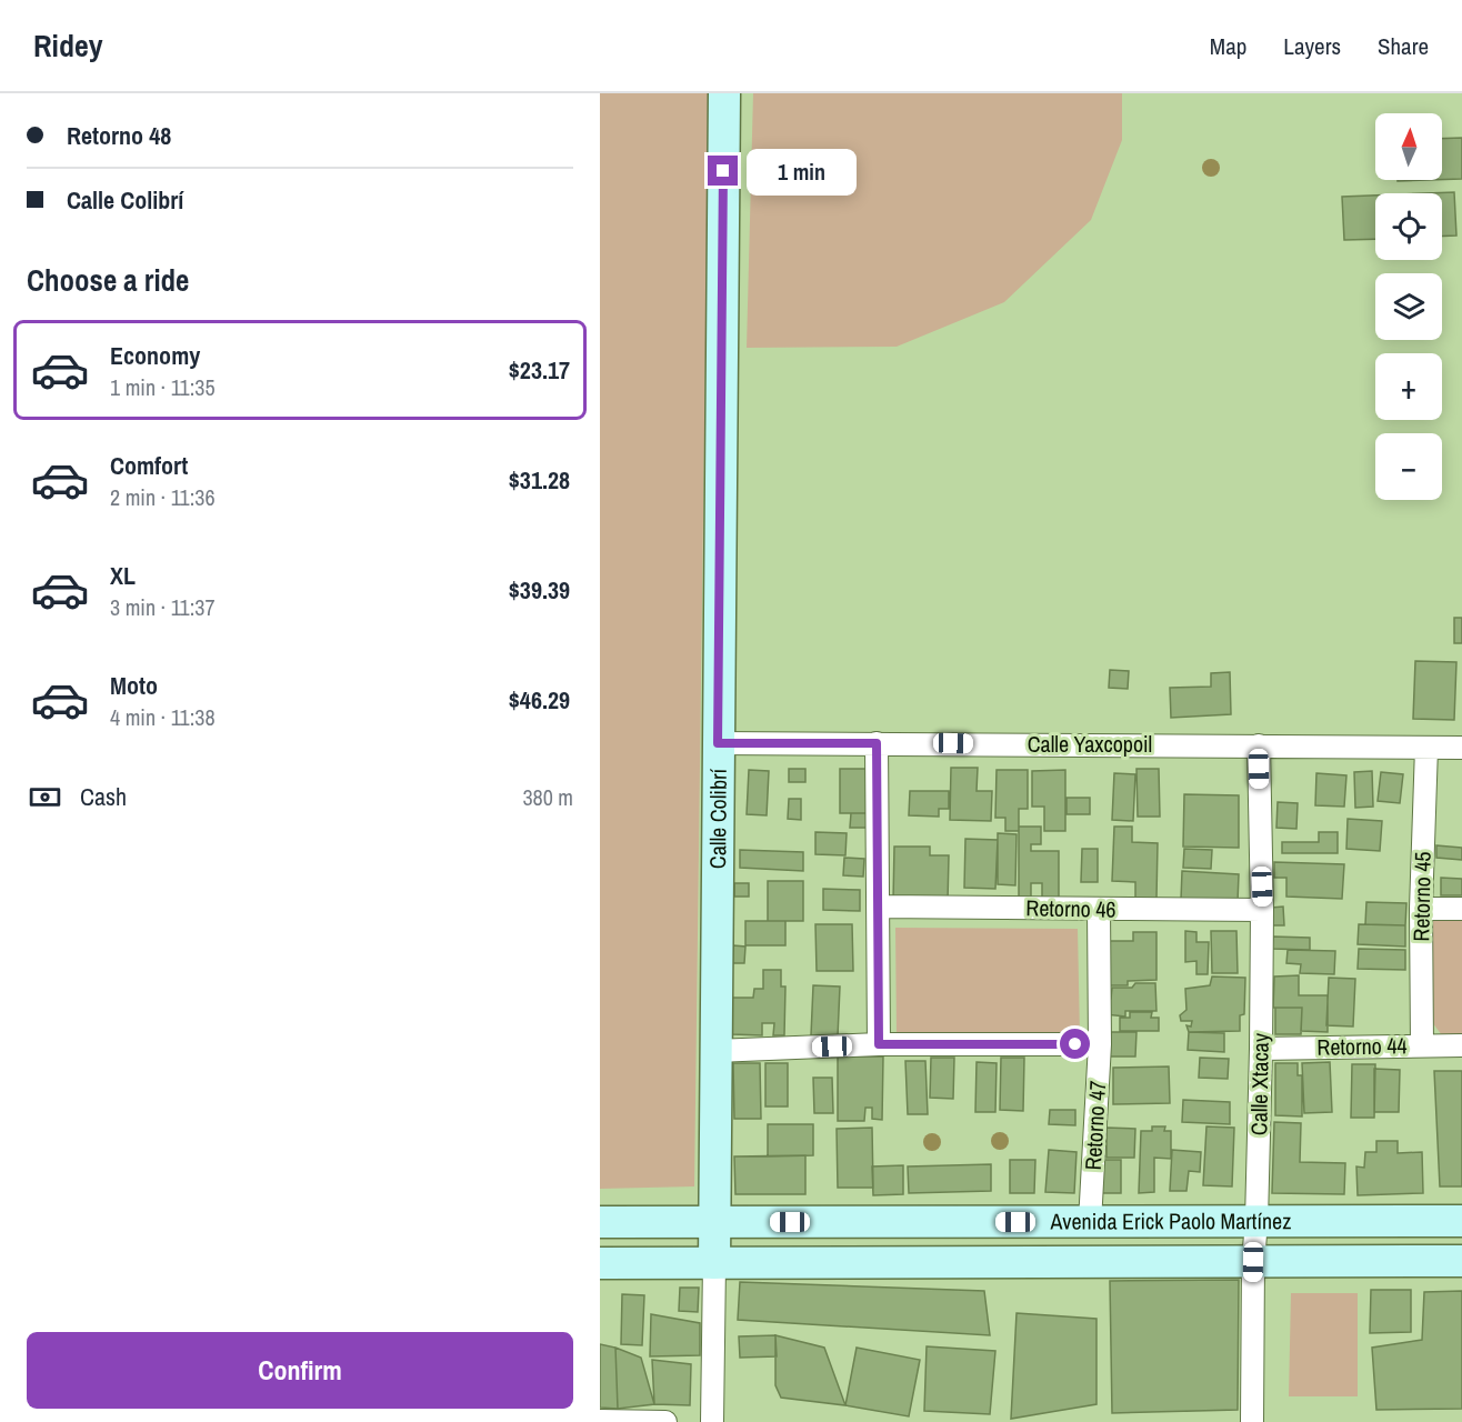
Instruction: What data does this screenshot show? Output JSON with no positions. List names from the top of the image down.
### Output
{
  "streets": {
    "main road": ["Calle Colibrí", "Avenida Erick Paolo Martínez"],
    "street": [
      "Calle Yaxcopoil",
      "Retorno 45",
      "Retorno 46",
      "Retorno 44",
      "Calle Xtacay",
      "Retorno 47"
    ]
  },
  "crossings": [
    ["Calle Yaxcopoil", "Calle Colibrí"],
    ["Calle Yaxcopoil", "Retorno 45"],
    ["Calle Yaxcopoil", "Calle Xtacay"],
    ["Calle Colibrí", "Avenida Erick Paolo Martínez"],
    ["Retorno 45", "Retorno 44"],
    ["Retorno 46", "Calle Xtacay"],
    ["Retorno 46", "Retorno 47"],
    ["Retorno 44", "Calle Xtacay"],
    ["Calle Xtacay", "Avenida Erick Paolo Martínez"],
    ["Retorno 47", "Avenida Erick Paolo Martínez"]
  ],
  "north": "top",
  "page": {
    "header": "Ridey",
    "nav": ["Map", "Layers", "Share"],
    "banner": ["Retorno 48", "Calle Colibrí"],
    "map_buttons": ["+", "−"],
    "bubble": "1 min",
    "heading": "Choose a ride",
    "list": [
      {
        "name": "Economy",
        "note": "1 min · 11:35",
        "value": "$23.17"
      },
      {
        "name": "Comfort",
        "note": "2 min · 11:36",
        "value": "$31.28"
      },
      {
        "name": "XL",
        "note": "3 min · 11:37",
        "value": "$39.39"
      },
      {
        "name": "Moto",
        "note": "4 min · 11:38",
        "value": "$46.29"
      }
    ],
    "pay": ["Cash", "380 m"],
    "buttons": "Confirm"
  }
}
